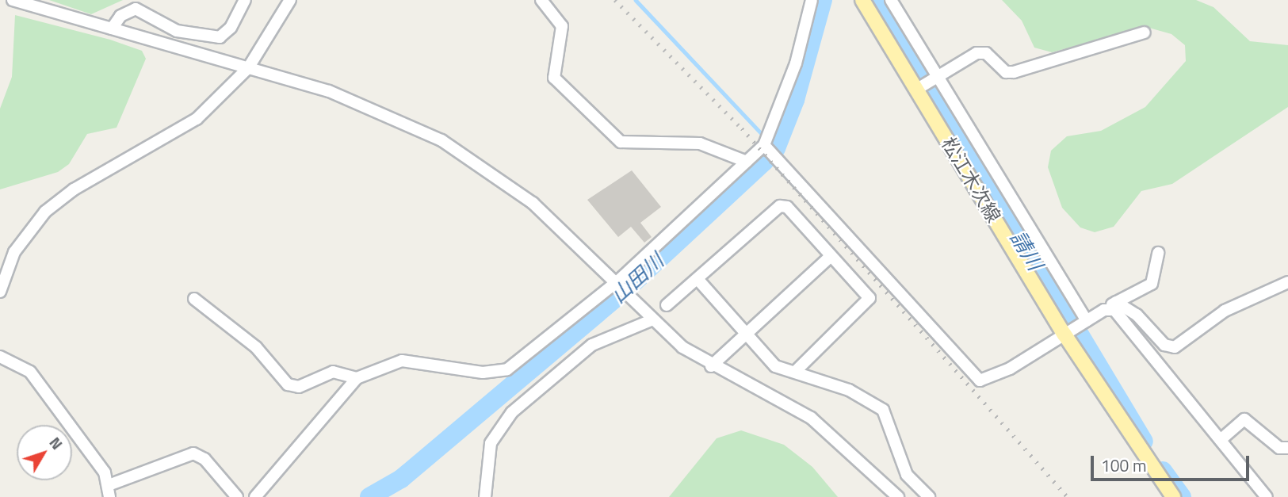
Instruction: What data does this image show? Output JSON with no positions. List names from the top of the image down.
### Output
{
  "streets": {
    "main road": ["松江木次線"]
  },
  "water": ["請川", "山田川"],
  "scale_bar": "100 m",
  "north": "top right"
}
